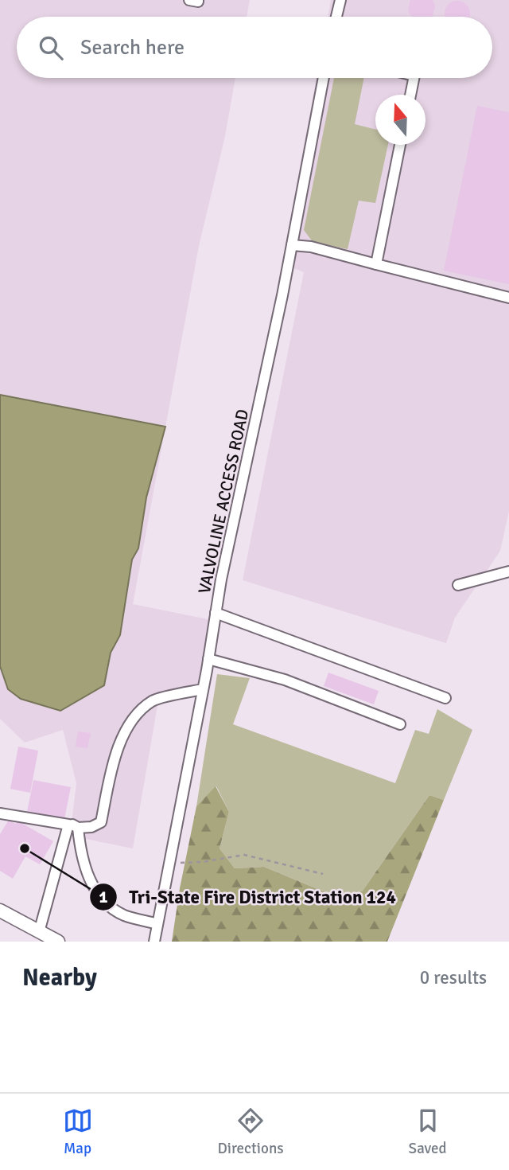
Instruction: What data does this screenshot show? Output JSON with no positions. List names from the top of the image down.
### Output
{
  "streets": {
    "lane": ["VALVOLINE ACCESS ROAD"]
  },
  "places": ["Tri-State Fire District Station 124"],
  "north": "top",
  "page": {
    "search": "Search here",
    "heading": ["Nearby", "0 results"],
    "nav": ["Map", "Directions", "Saved"]
  }
}
